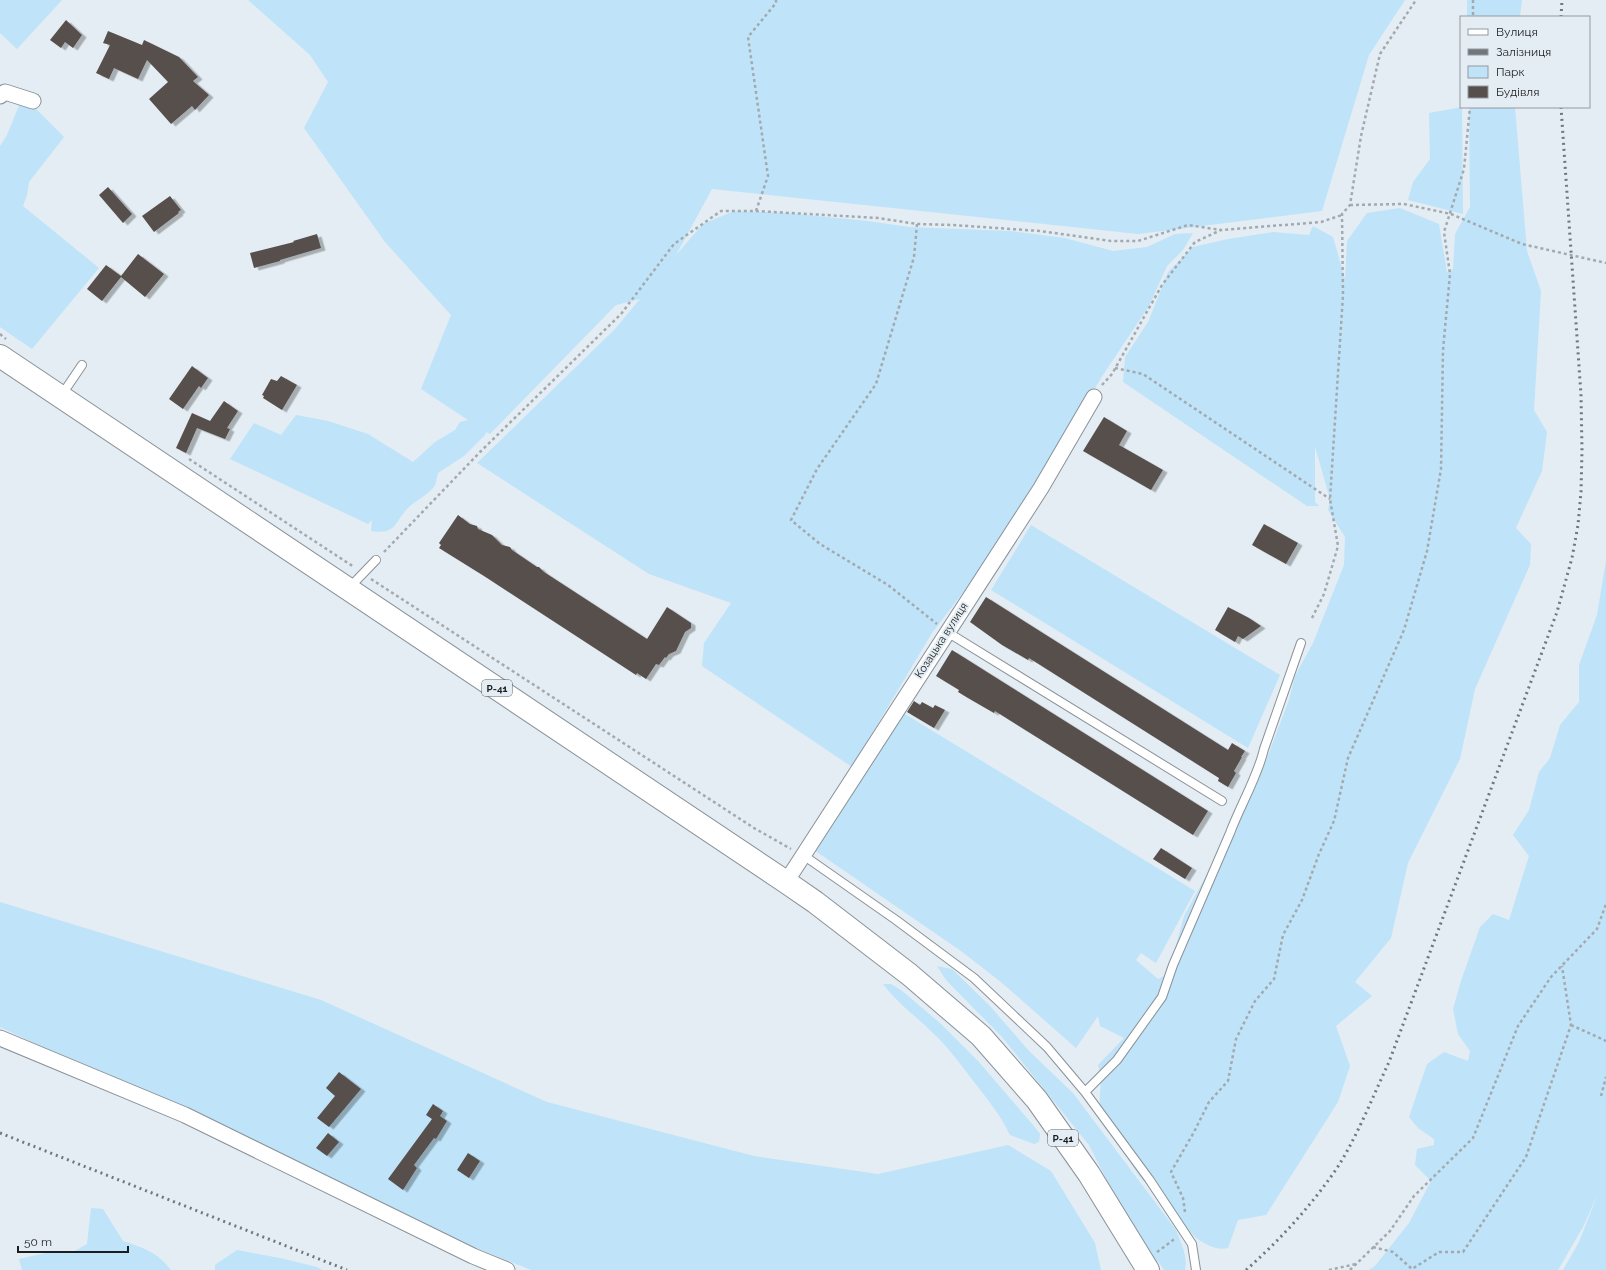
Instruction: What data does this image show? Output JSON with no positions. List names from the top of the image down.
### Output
{
  "streets": {
    "main road": ["Р-41"],
    "street": ["Козацька вулиця"]
  },
  "crossings": [
    ["Козацька вулиця", "Р-41"]
  ],
  "legend": [
    "Вулиця",
    "Залізниця",
    "Парк",
    "Будівля"
  ],
  "scale_bar": "50 m"
}
